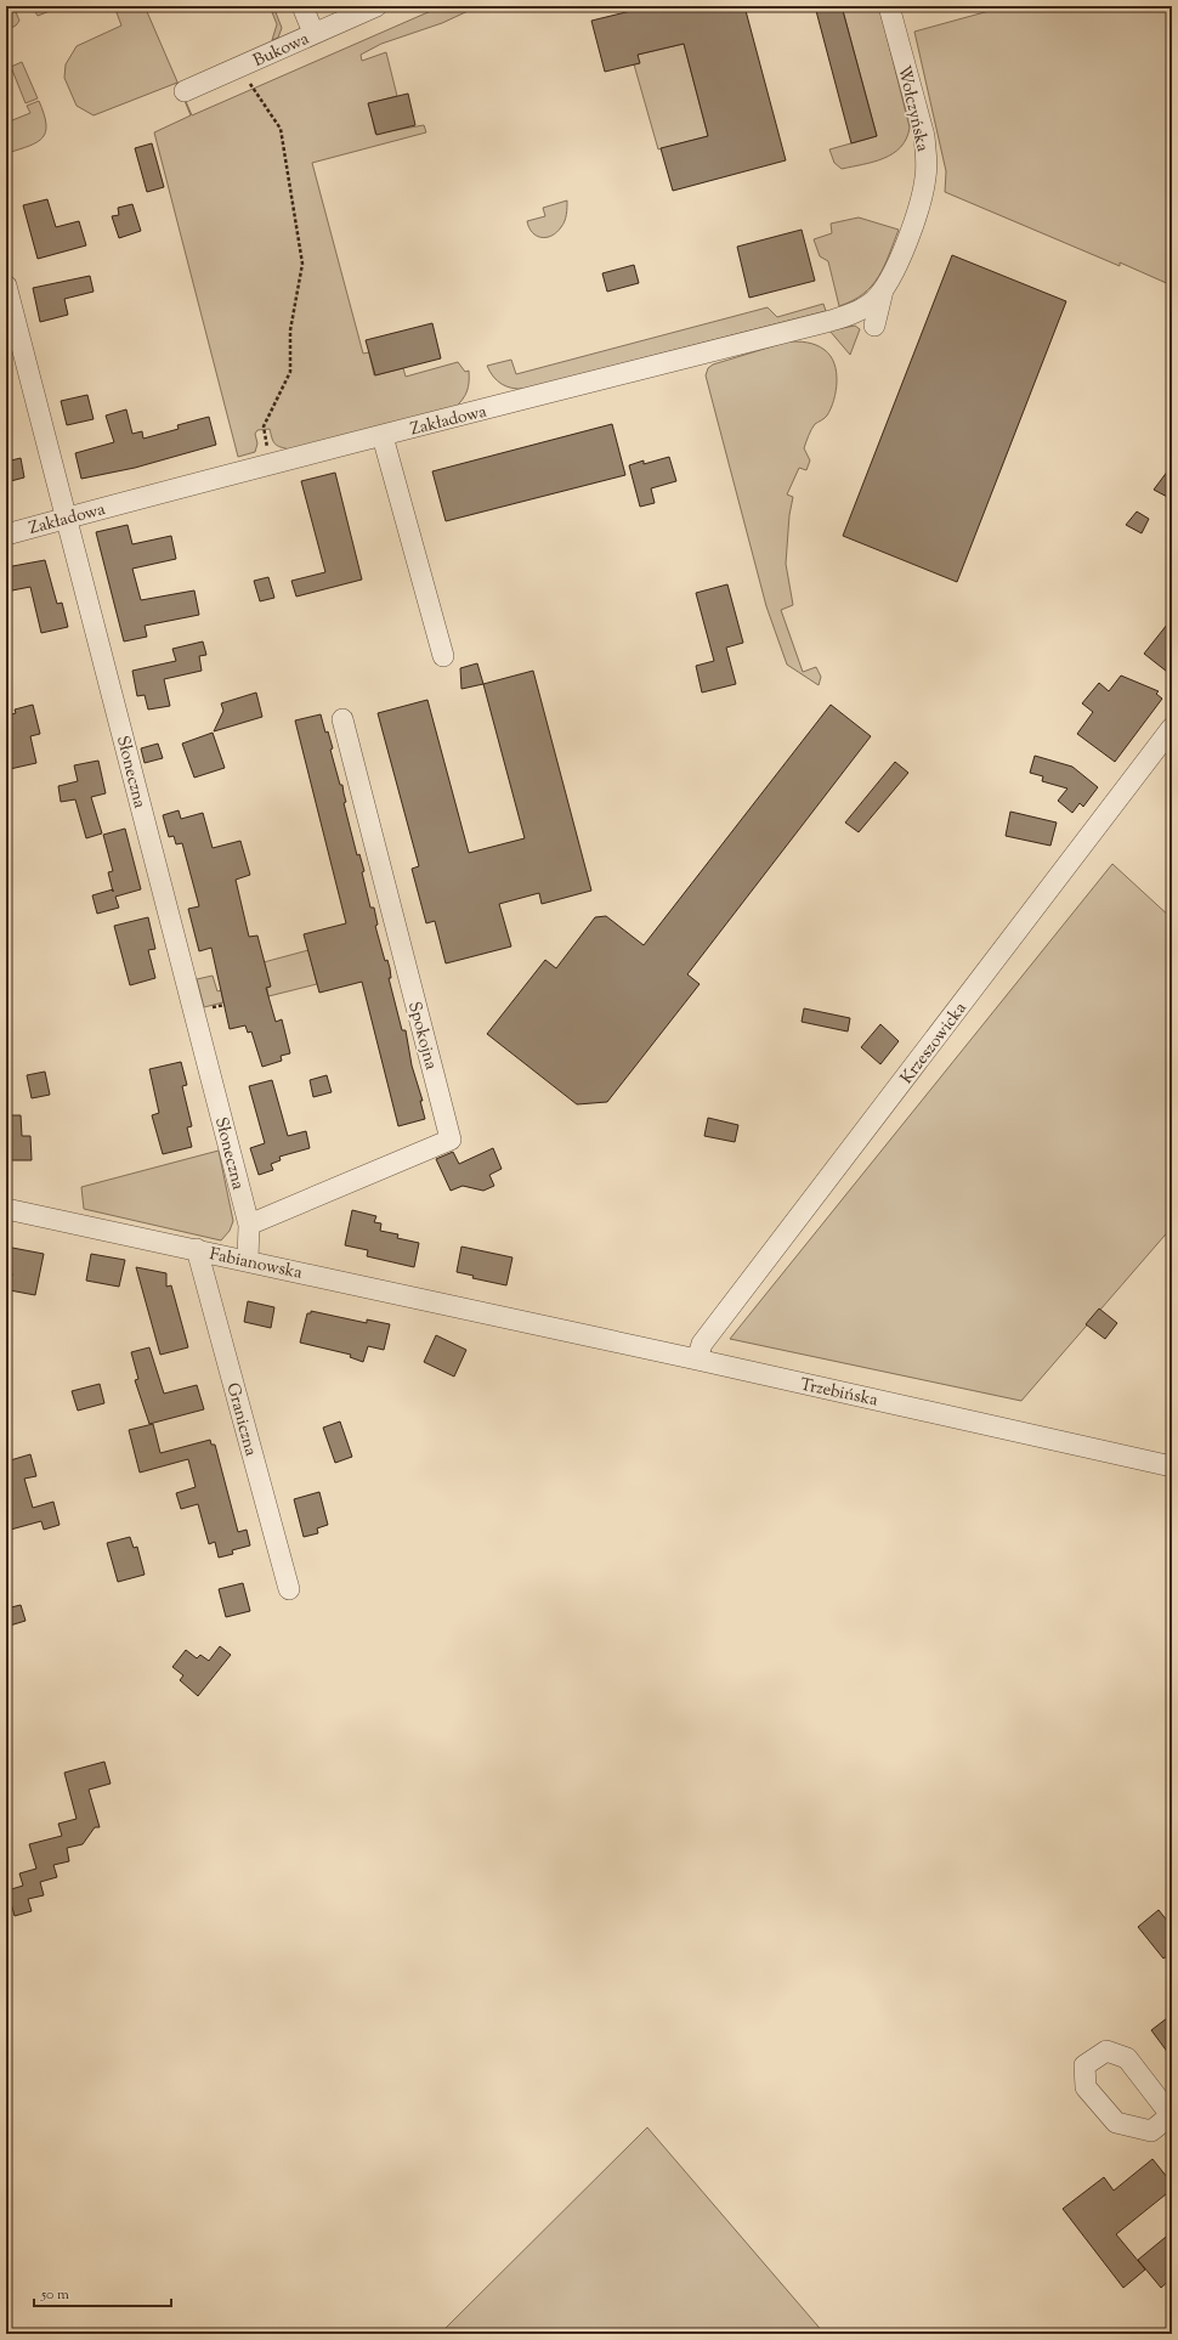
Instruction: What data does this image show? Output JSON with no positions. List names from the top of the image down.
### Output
{
  "streets": {
    "street": [
      "Bukowa",
      "Wołczyńska",
      "Zakładowa",
      "Słoneczna",
      "Spokojna",
      "Krzeszowicka",
      "Fabianowska",
      "Trzebińska",
      "Graniczna"
    ]
  },
  "crossings": [
    ["Wołczyńska", "Zakładowa"],
    ["Zakładowa", "Słoneczna"],
    ["Słoneczna", "Spokojna"],
    ["Słoneczna", "Fabianowska"],
    ["Krzeszowicka", "Trzebińska"],
    ["Fabianowska", "Trzebińska"],
    ["Fabianowska", "Graniczna"]
  ],
  "scale_bar": "50 m"
}
